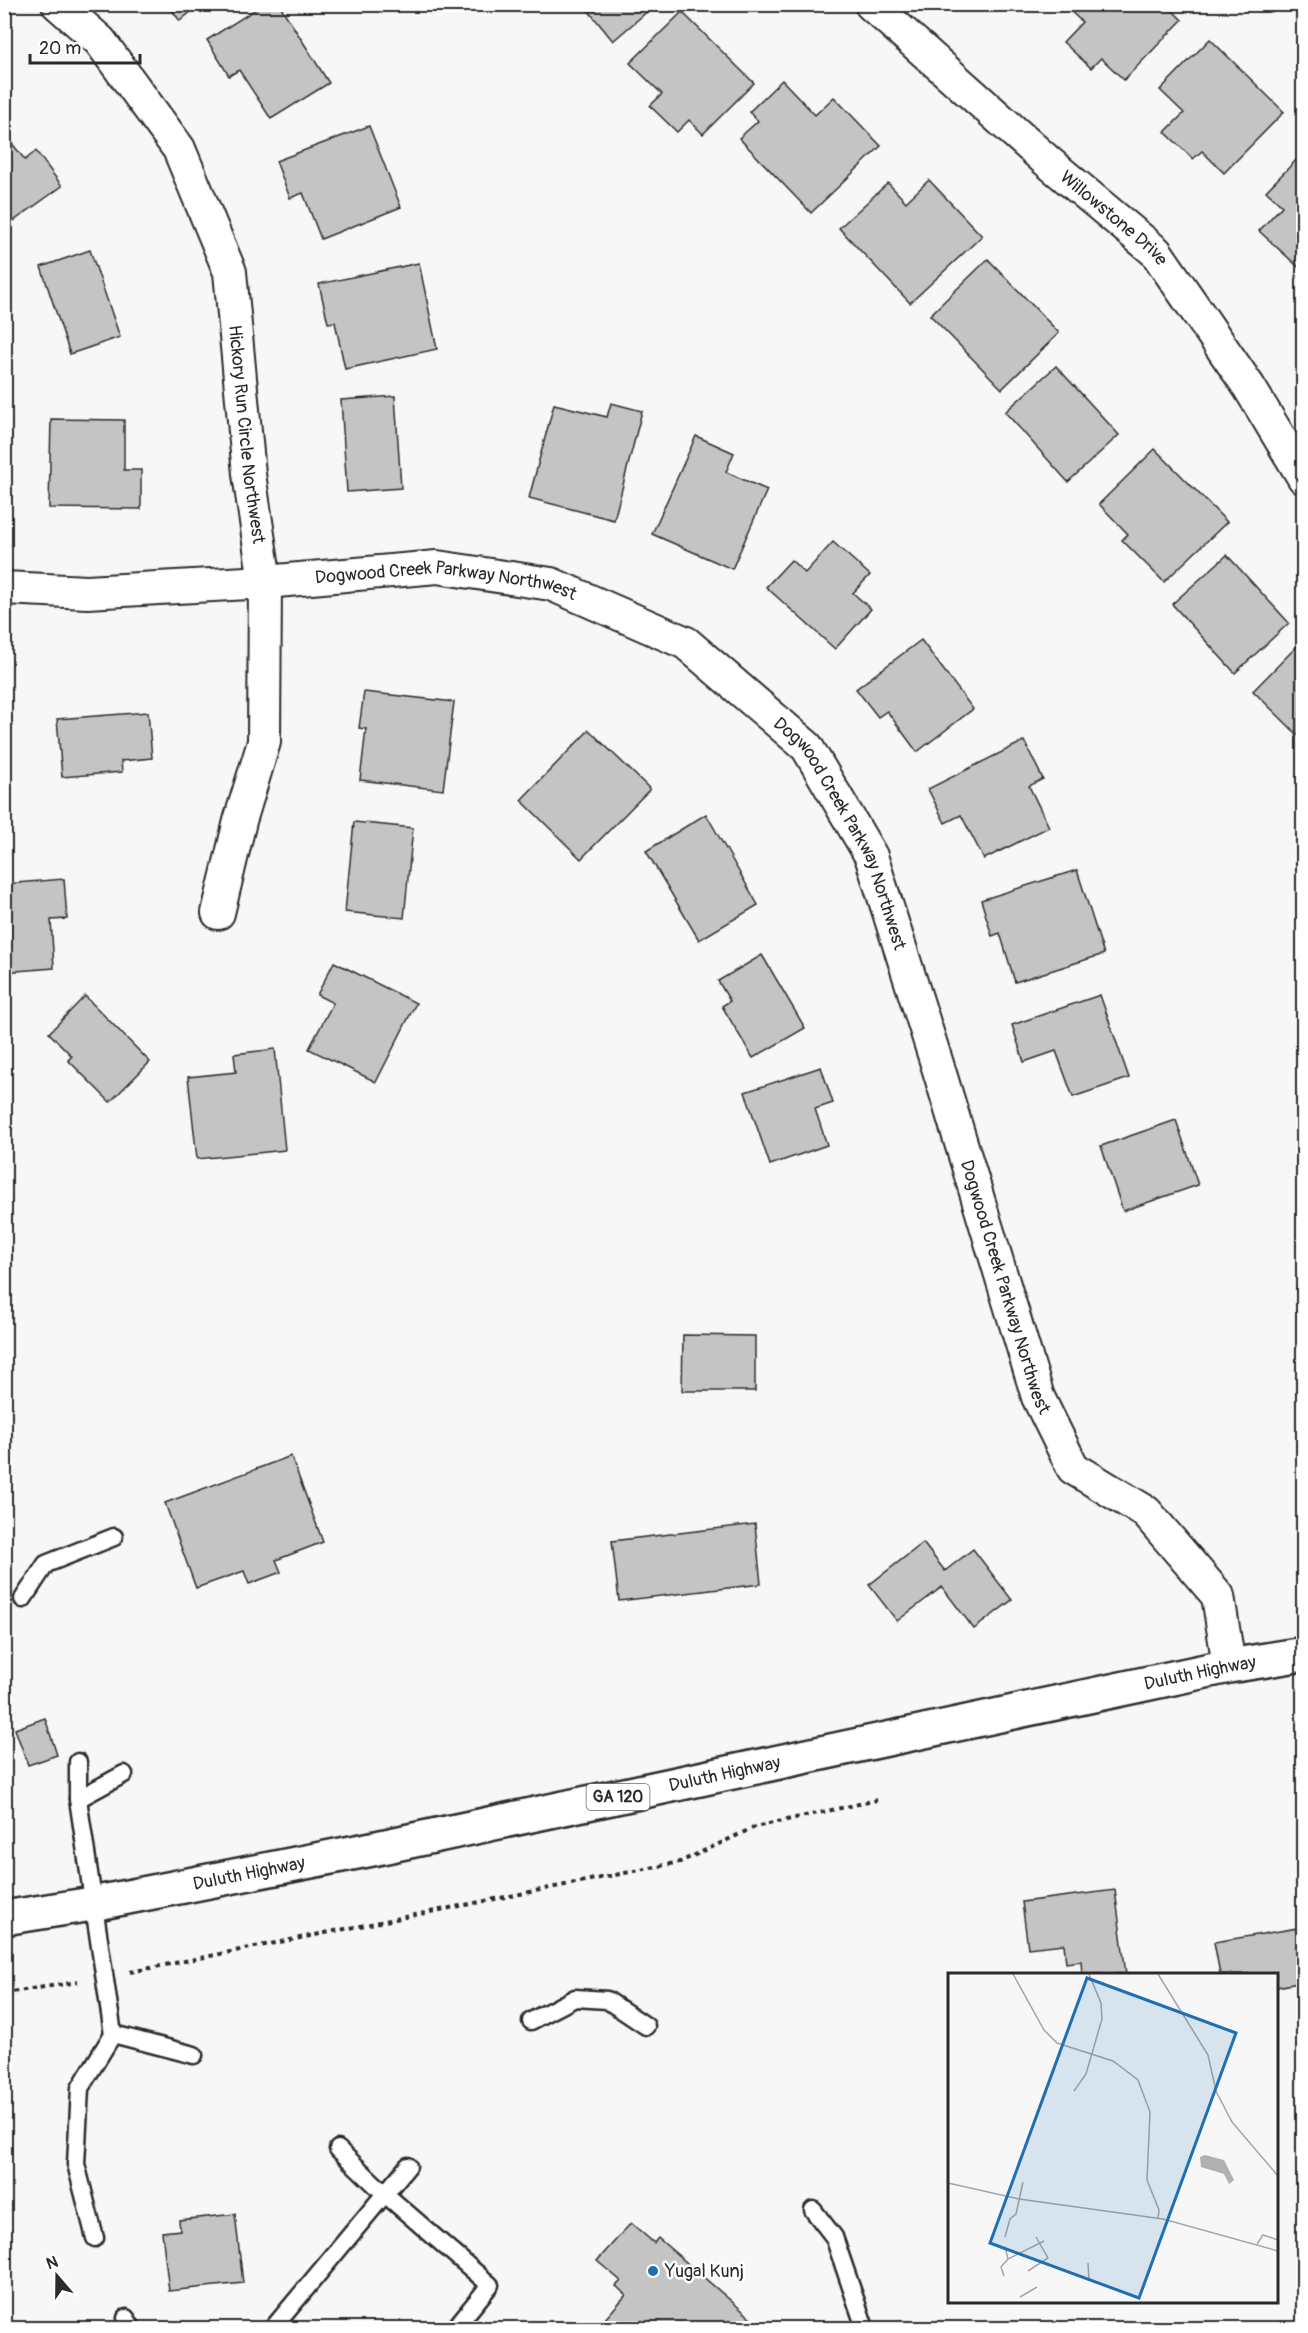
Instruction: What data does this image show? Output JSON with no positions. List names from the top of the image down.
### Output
{
  "streets": {
    "main road": ["Duluth Highway", "GA 120"],
    "street": ["Willowstone Drive", "Hickory Run Circle Northwest", "Dogwood Creek Parkway Northwest"]
  },
  "crossings": [
    ["Hickory Run Circle Northwest", "Dogwood Creek Parkway Northwest"],
    ["Dogwood Creek Parkway Northwest", "Duluth Highway"]
  ],
  "places": ["Yugal Kunj"],
  "scale_bar": "20 m",
  "north": "top"
}
